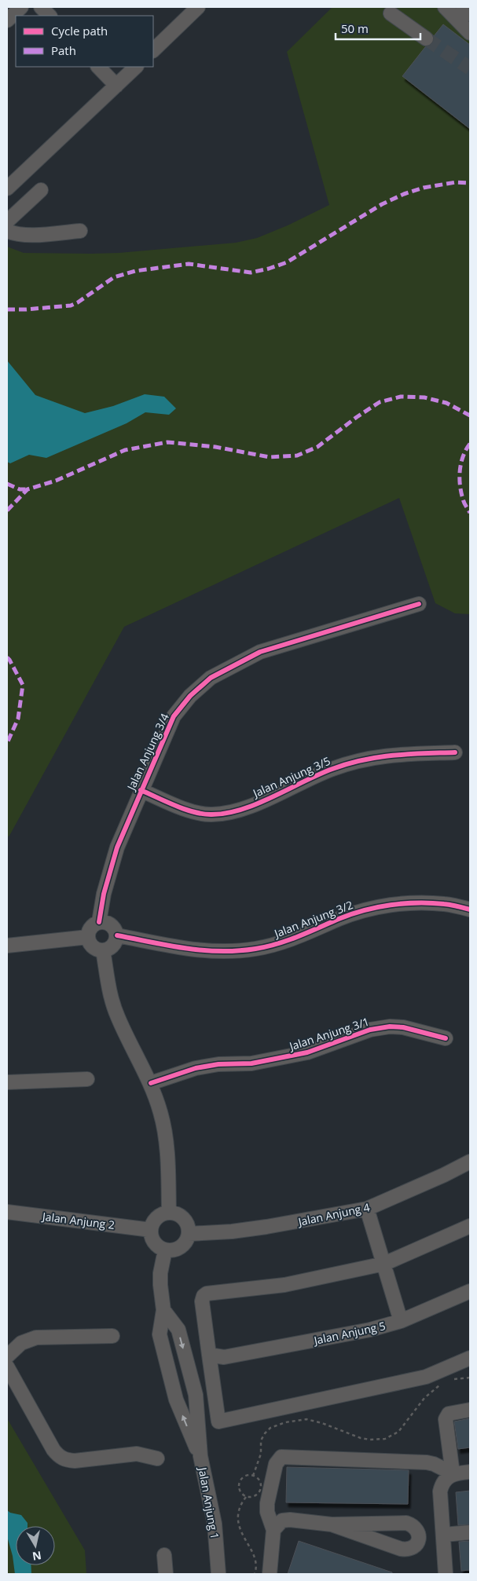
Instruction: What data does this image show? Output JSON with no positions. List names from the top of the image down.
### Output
{
  "streets": {
    "street": [
      "Jalan Anjung 3/4",
      "Jalan Anjung 3/5",
      "Jalan Anjung 3/2",
      "Jalan Anjung 3/1",
      "Jalan Anjung 4",
      "Jalan Anjung 2",
      "Jalan Anjung 5",
      "Jalan Anjung 1"
    ]
  },
  "crossings": [
    ["Jalan Anjung 3/4", "Jalan Anjung 3/5"],
    ["Jalan Anjung 3/4", "Jalan Anjung 3/2"],
    ["Jalan Anjung 4", "Jalan Anjung 2"]
  ],
  "legend": ["Cycle path", "Path"],
  "scale_bar": "50 m",
  "north": "bottom"
}
